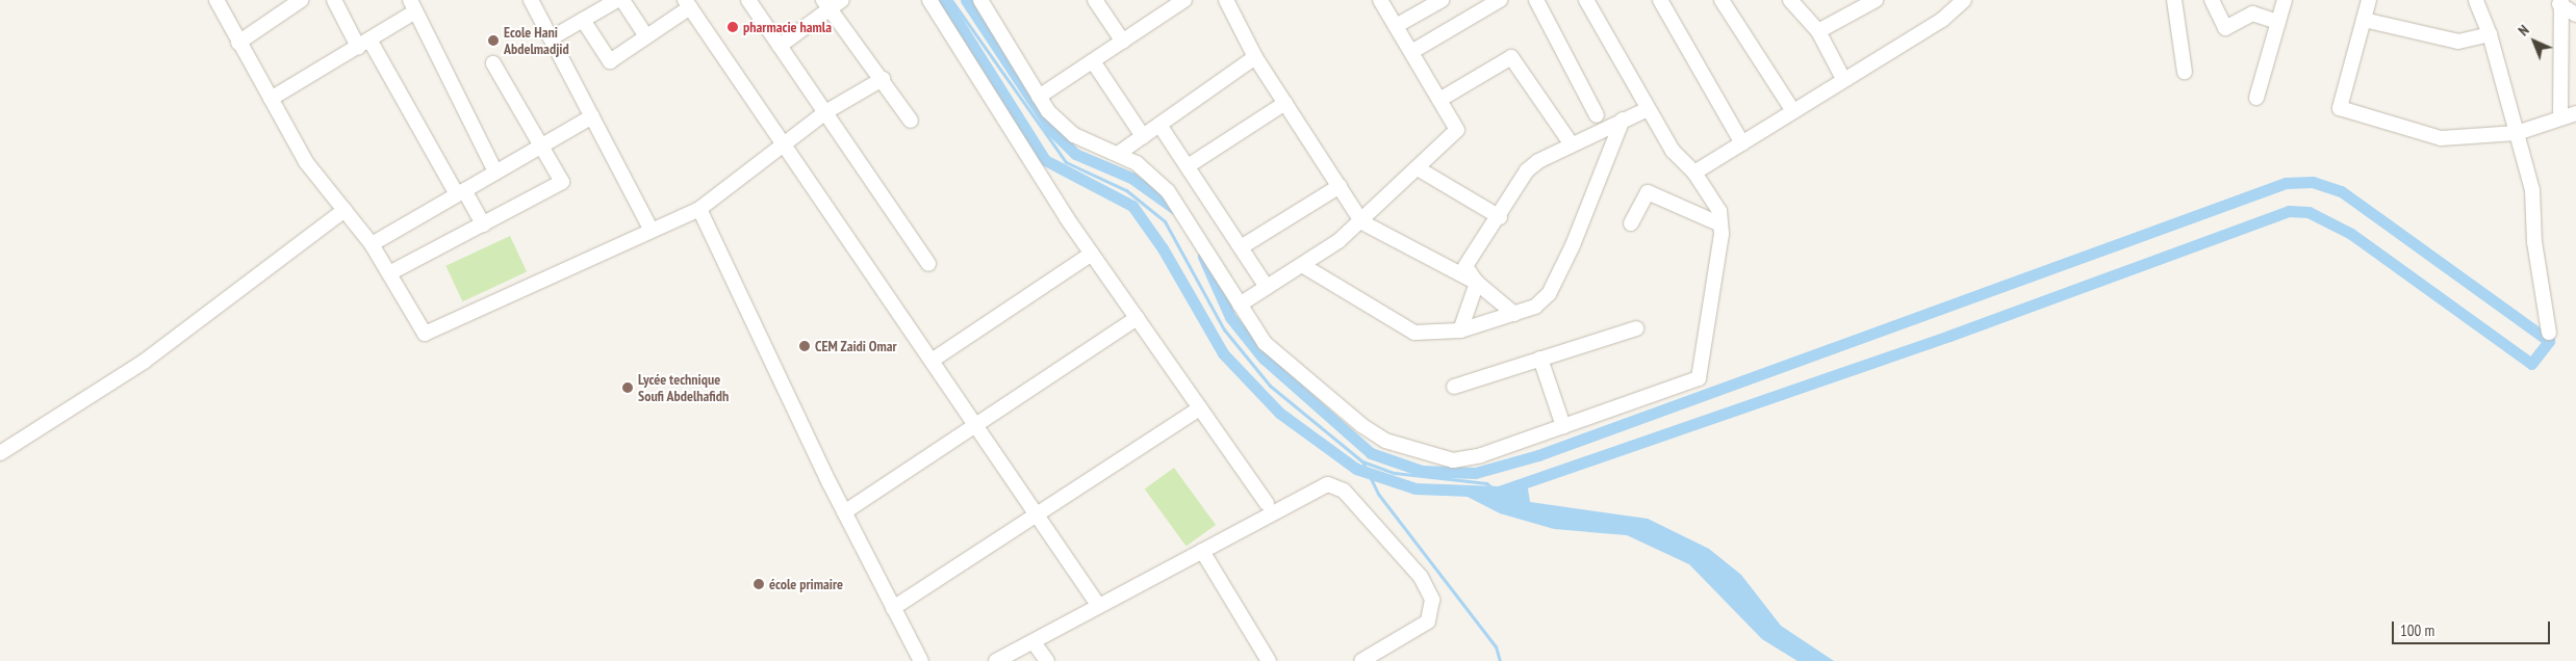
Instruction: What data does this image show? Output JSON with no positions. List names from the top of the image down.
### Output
{
  "places": [
    "pharmacie hamla",
    "Ecole Hani Abdelmadjid",
    "CEM Zaidi Omar",
    "Lycée technique Soufi Abdelhafidh",
    "école primaire"
  ],
  "scale_bar": "100 m",
  "north": "top left"
}
